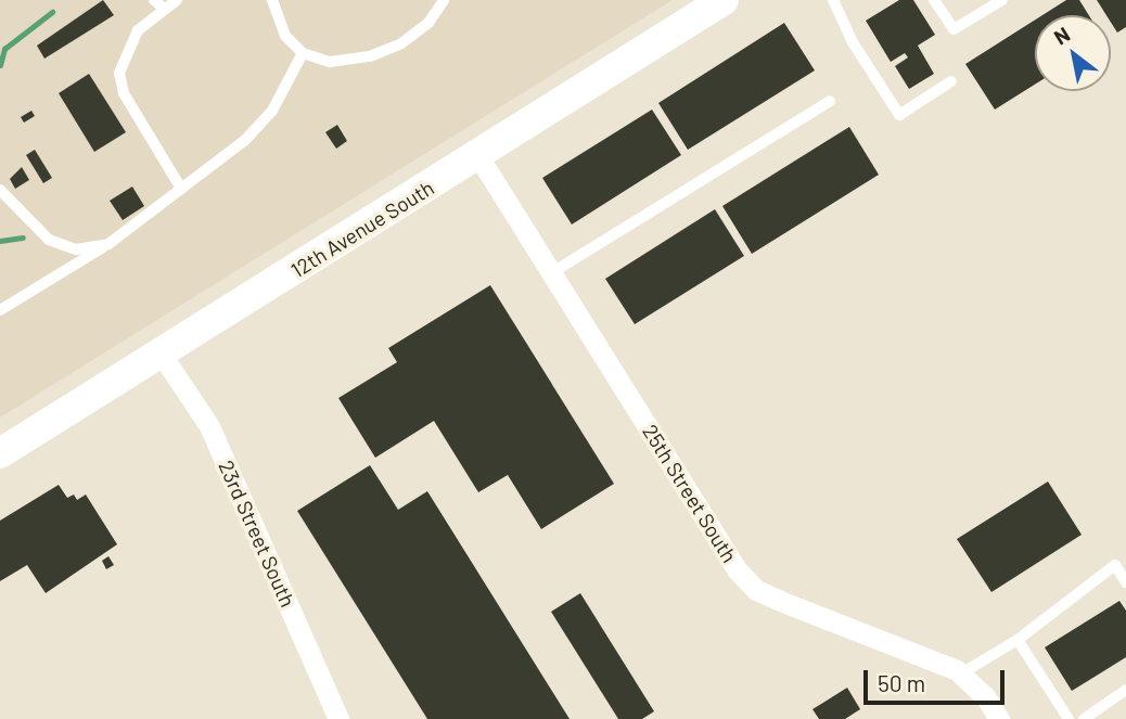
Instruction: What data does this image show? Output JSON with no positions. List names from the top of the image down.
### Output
{
  "streets": {
    "street": ["12th Avenue South", "25th Street South", "23rd Street South"]
  },
  "crossings": [
    ["12th Avenue South", "25th Street South"],
    ["12th Avenue South", "23rd Street South"]
  ],
  "scale_bar": "50 m",
  "north": "top left"
}
